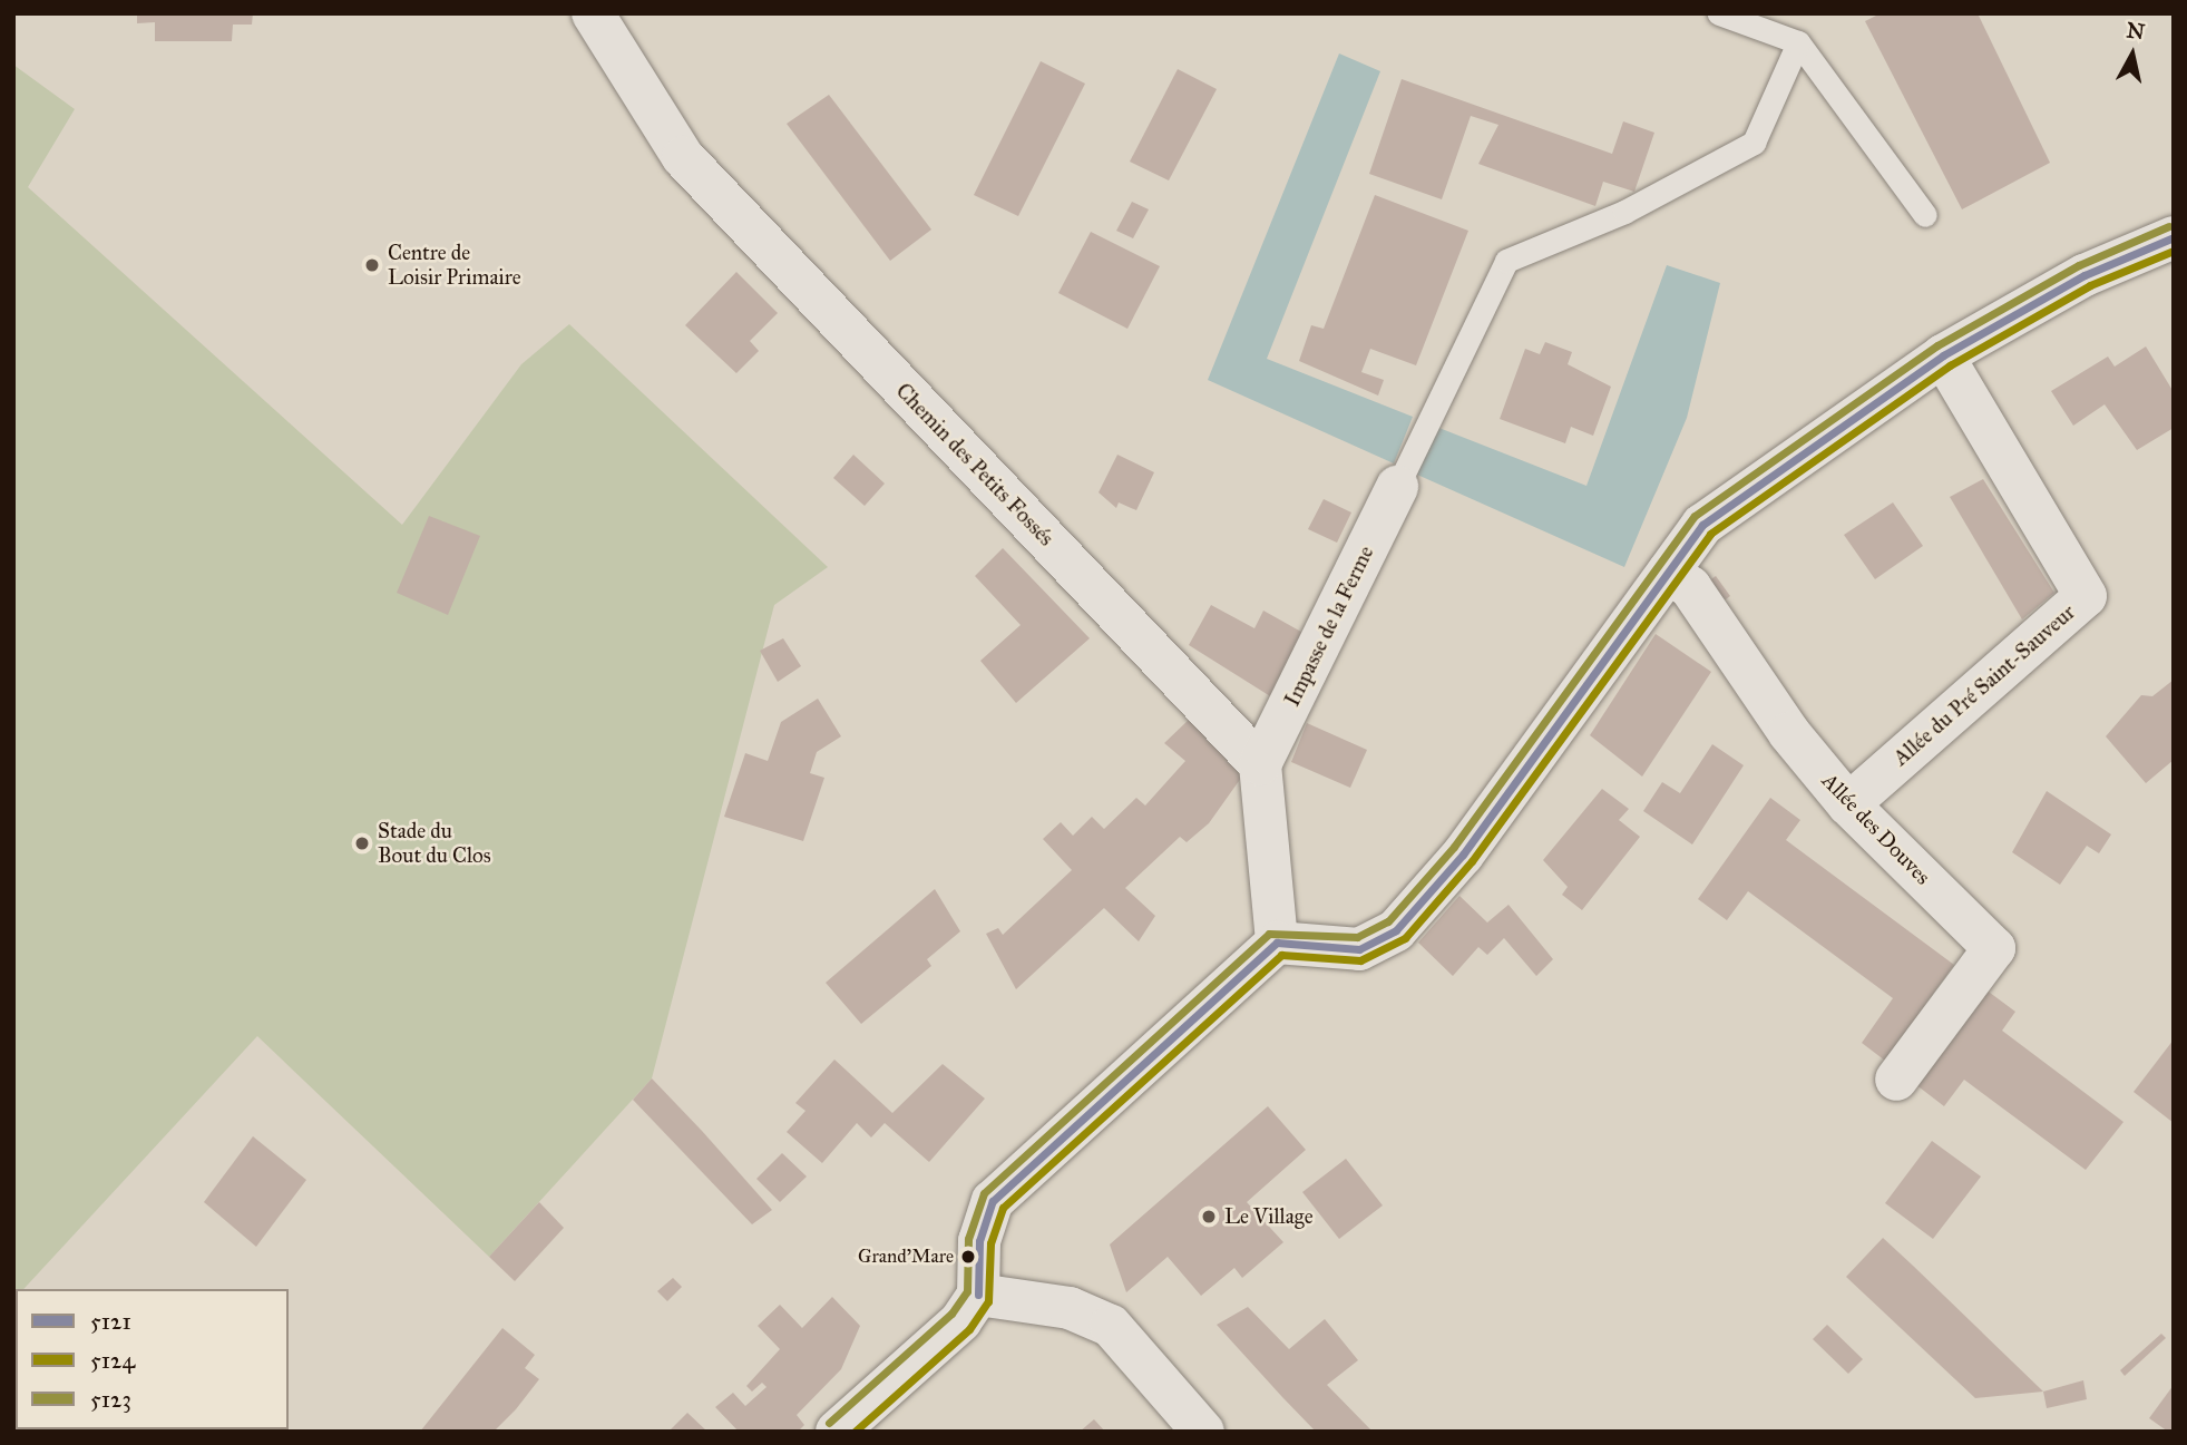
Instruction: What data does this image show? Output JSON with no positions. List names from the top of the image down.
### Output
{
  "streets": {
    "street": [
      "Chemin des Petits Fossés",
      "Impasse de la Ferme",
      "Allée du Pré Saint-Sauveur",
      "Allée des Douves"
    ]
  },
  "crossings": [
    ["Chemin des Petits Fossés", "Impasse de la Ferme"],
    ["Allée du Pré Saint-Sauveur", "Allée des Douves"]
  ],
  "places": [
    "Centre de Loisir Primaire",
    "Stade du Bout du Clos",
    "Le Village",
    "Grand'Mare"
  ],
  "lines": ["transit line 5123", "transit line 5121", "transit line 5124"],
  "legend": ["5121", "5124", "5123"],
  "north": "top"
}
